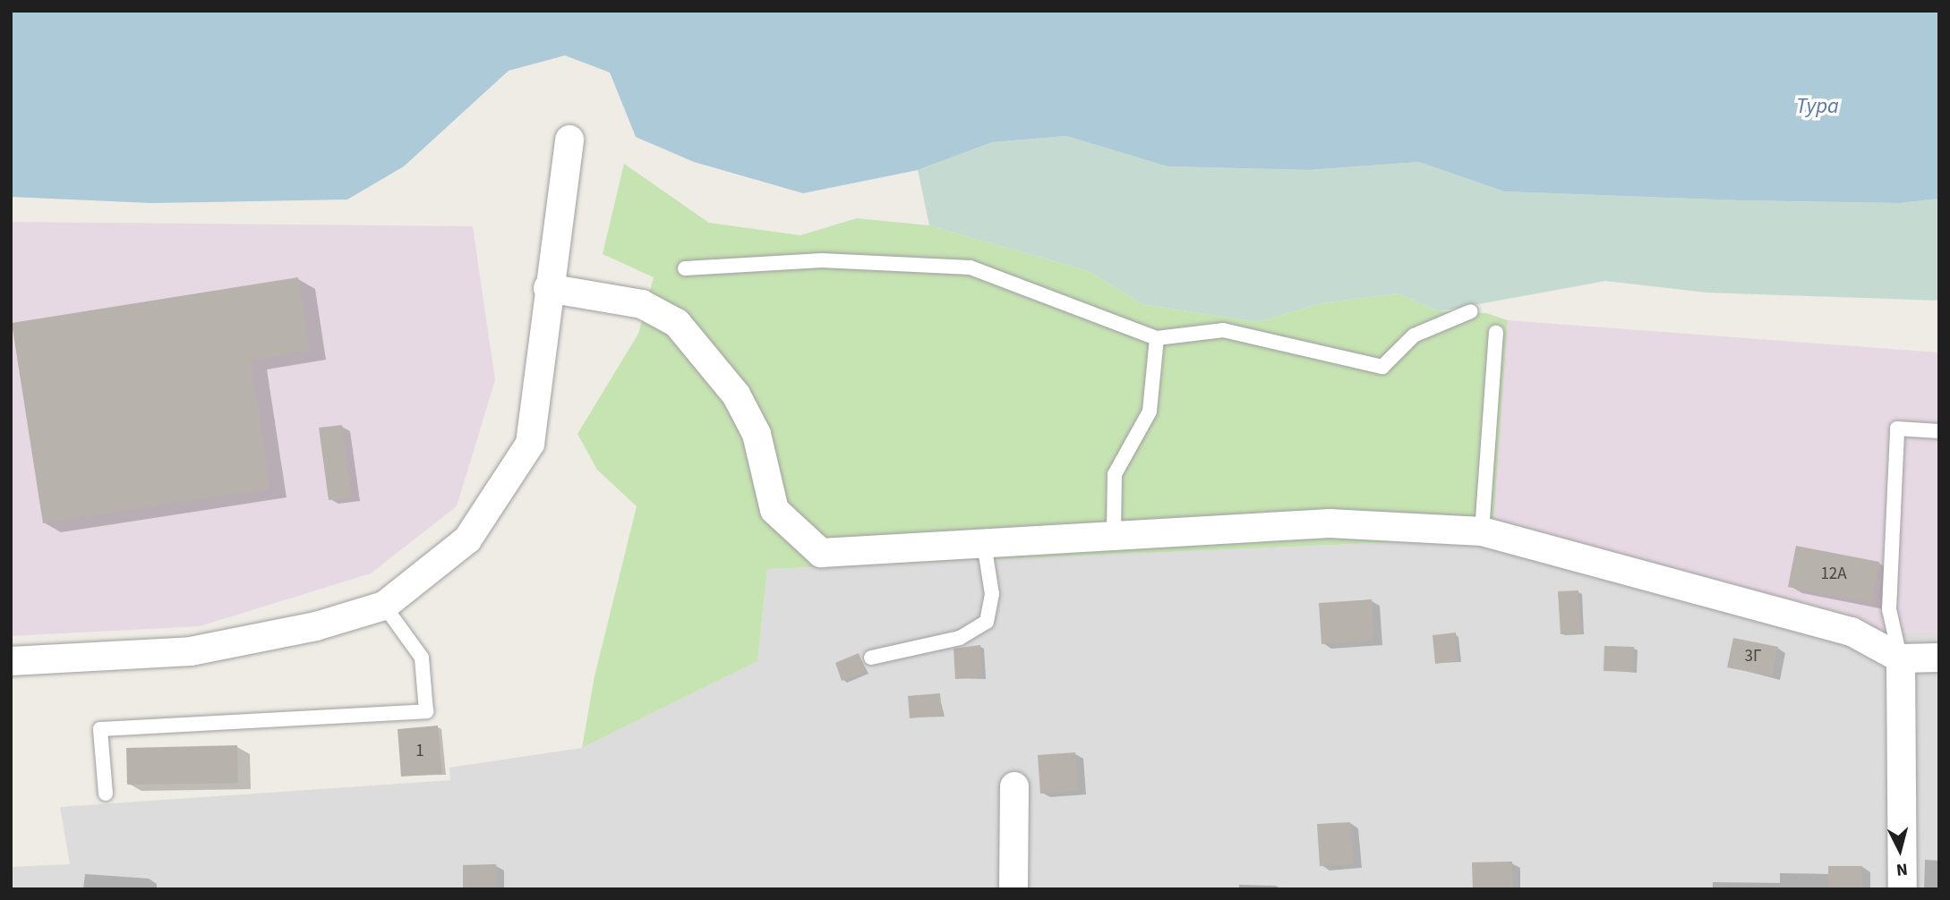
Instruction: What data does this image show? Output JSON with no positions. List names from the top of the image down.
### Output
{
  "water": ["Тура"],
  "house_numbers": ["12А", "3Г", "1"],
  "north": "bottom"
}
